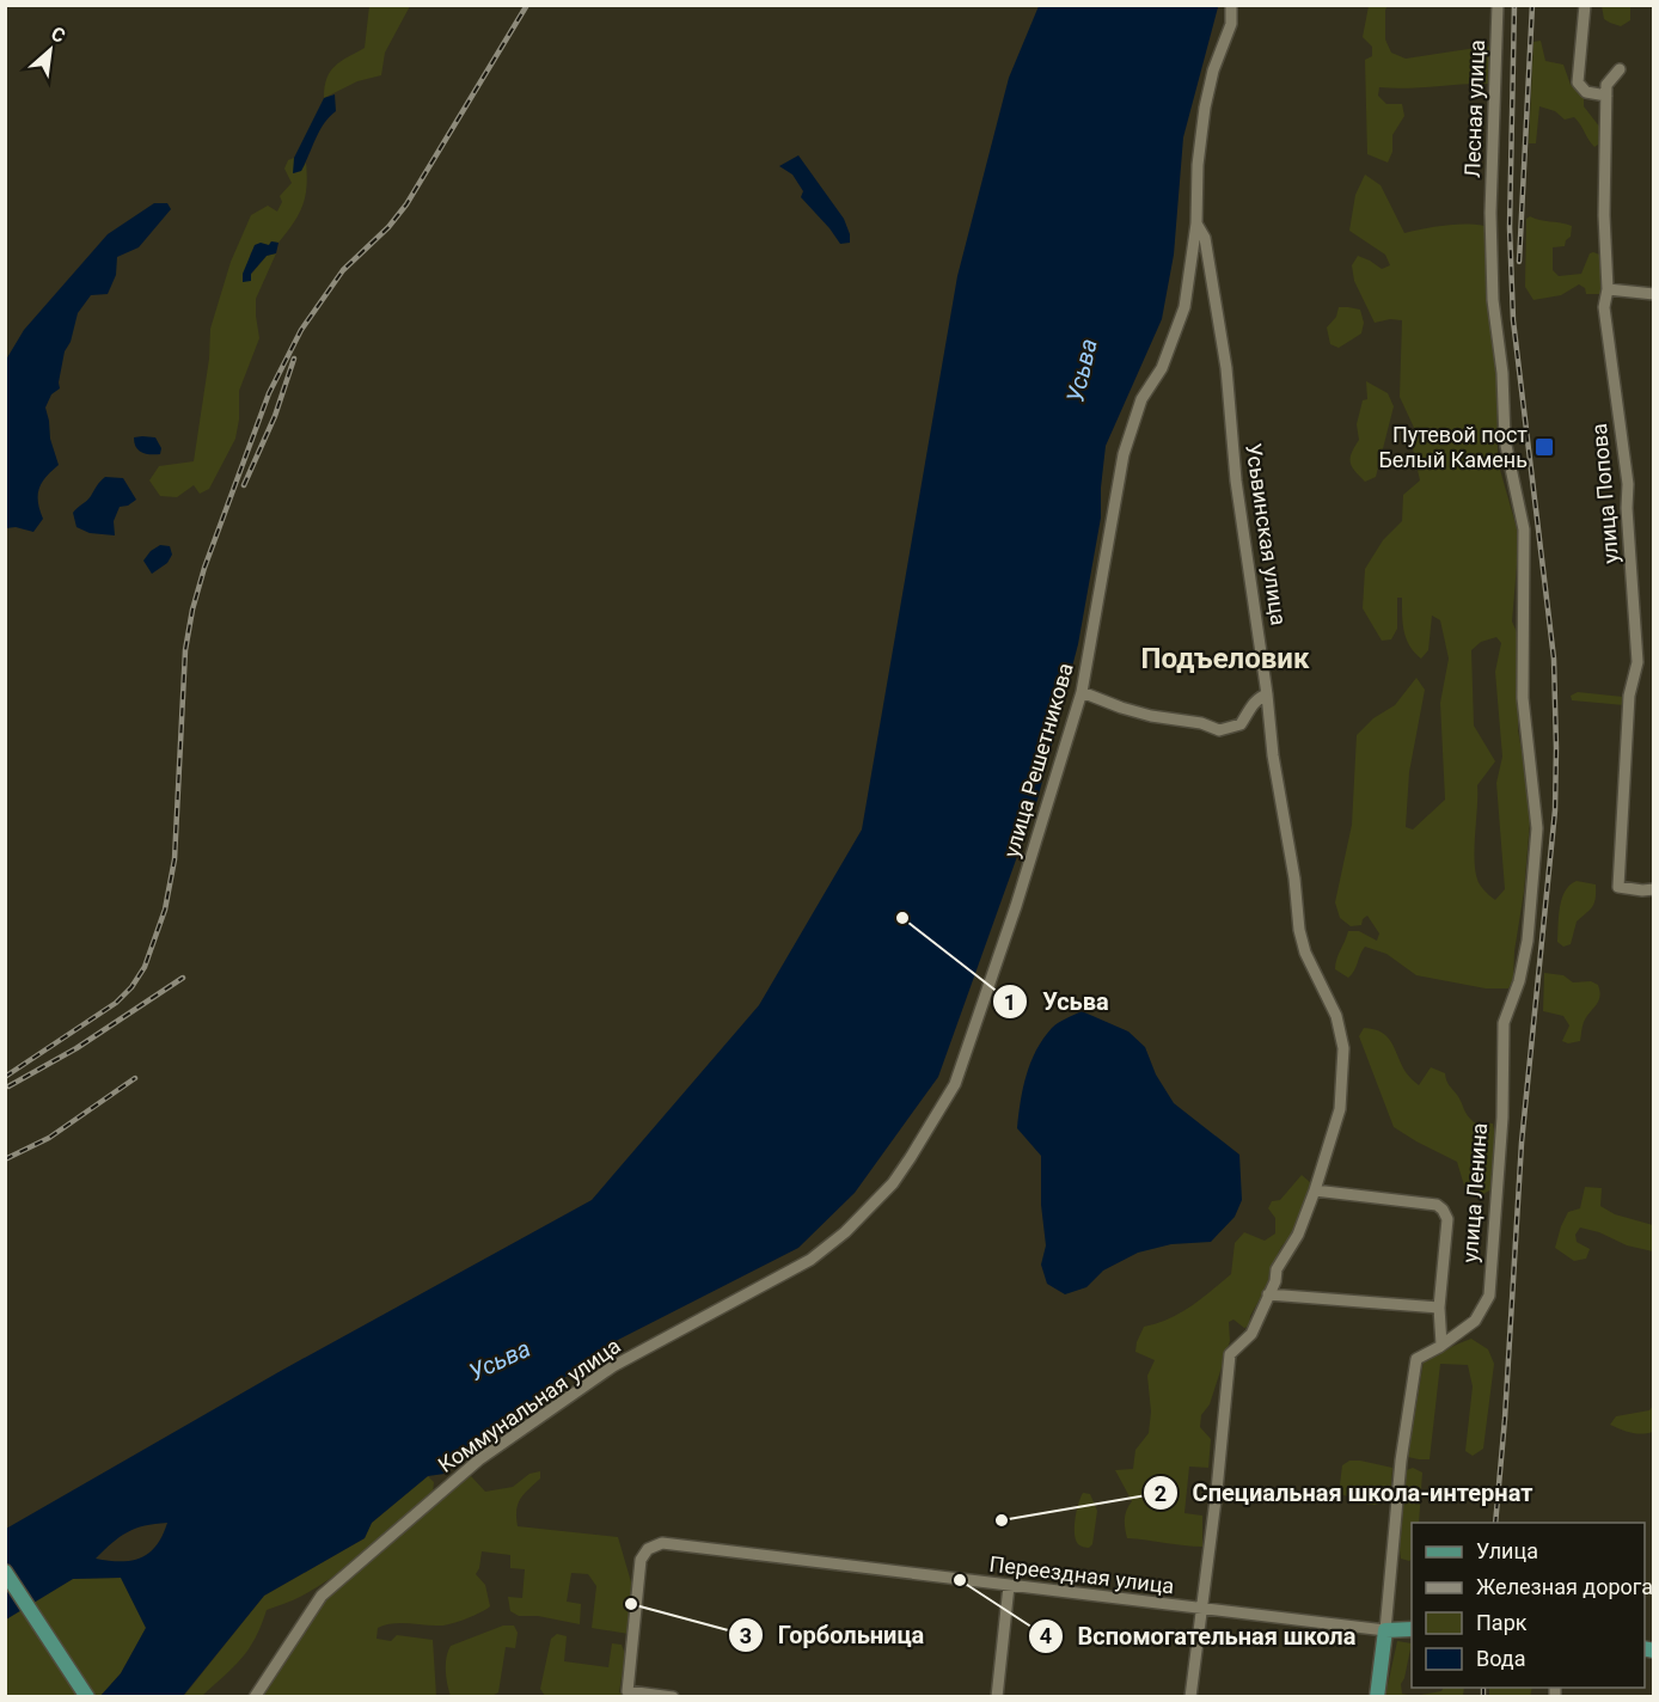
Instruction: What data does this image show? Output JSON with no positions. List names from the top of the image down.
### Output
{
  "streets": {
    "main road": ["улица Ленина"],
    "street": [
      "Лесная улица",
      "улица Попова",
      "Усьвинская улица",
      "улица Решетникова",
      "Коммунальная улица",
      "Переездная улица"
    ]
  },
  "crossings": [
    ["Лесная улица", "улица Ленина"],
    ["Усьвинская улица", "улица Решетникова"],
    ["Усьвинская улица", "улица Ленина"],
    ["Усьвинская улица", "Переездная улица"],
    ["улица Решетникова", "Коммунальная улица"],
    ["улица Ленина", "Переездная улица"]
  ],
  "districts": ["Подъеловик"],
  "water": ["Усьва"],
  "places": {
    "transit": ["Путевой пост Белый Камень"],
    "other": [
      "Усьва",
      "Специальная школа-интернат",
      "Вспомогательная школа",
      "Горбольница"
    ]
  },
  "legend": [
    "Улица",
    "Железная дорога",
    "Парк",
    "Вода"
  ],
  "north": "top right"
}
